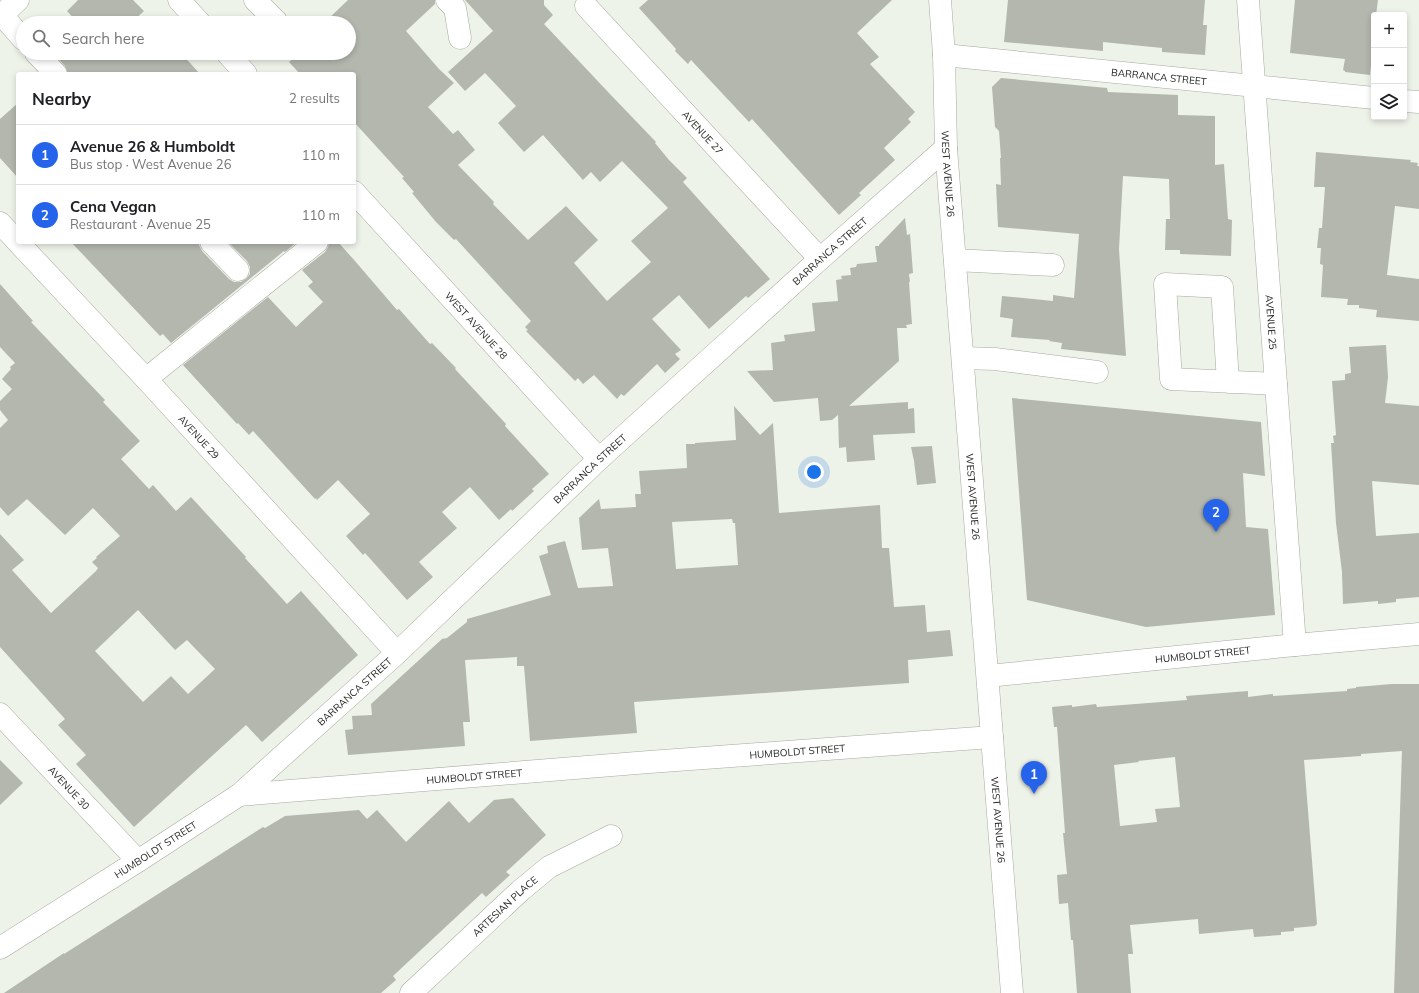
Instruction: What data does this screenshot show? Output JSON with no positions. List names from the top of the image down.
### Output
{
  "streets": {
    "street": [
      "BARRANCA STREET",
      "AVENUE 27",
      "WEST AVENUE 26",
      "AVENUE 25",
      "WEST AVENUE 28",
      "AVENUE 29",
      "HUMBOLDT STREET",
      "AVENUE 30",
      "ARTESIAN PLACE"
    ]
  },
  "crossings": [
    ["BARRANCA STREET", "AVENUE 27"],
    ["BARRANCA STREET", "WEST AVENUE 26"],
    ["BARRANCA STREET", "AVENUE 25"],
    ["BARRANCA STREET", "WEST AVENUE 28"],
    ["BARRANCA STREET", "AVENUE 29"],
    ["BARRANCA STREET", "HUMBOLDT STREET"],
    ["WEST AVENUE 26", "HUMBOLDT STREET"],
    ["AVENUE 25", "HUMBOLDT STREET"],
    ["HUMBOLDT STREET", "AVENUE 30"]
  ],
  "page": {
    "map_buttons": ["+", "−"],
    "search": "Search here",
    "heading": ["Nearby", "2 results"],
    "list": [
      {
        "mark": "1",
        "name": "Avenue 26 & Humboldt",
        "note": "Bus stop · West Avenue 26",
        "value": "110 m"
      },
      {
        "mark": "2",
        "name": "Cena Vegan",
        "note": "Restaurant · Avenue 25",
        "value": "110 m"
      }
    ],
    "pins": ["2", "1"]
  }
}
